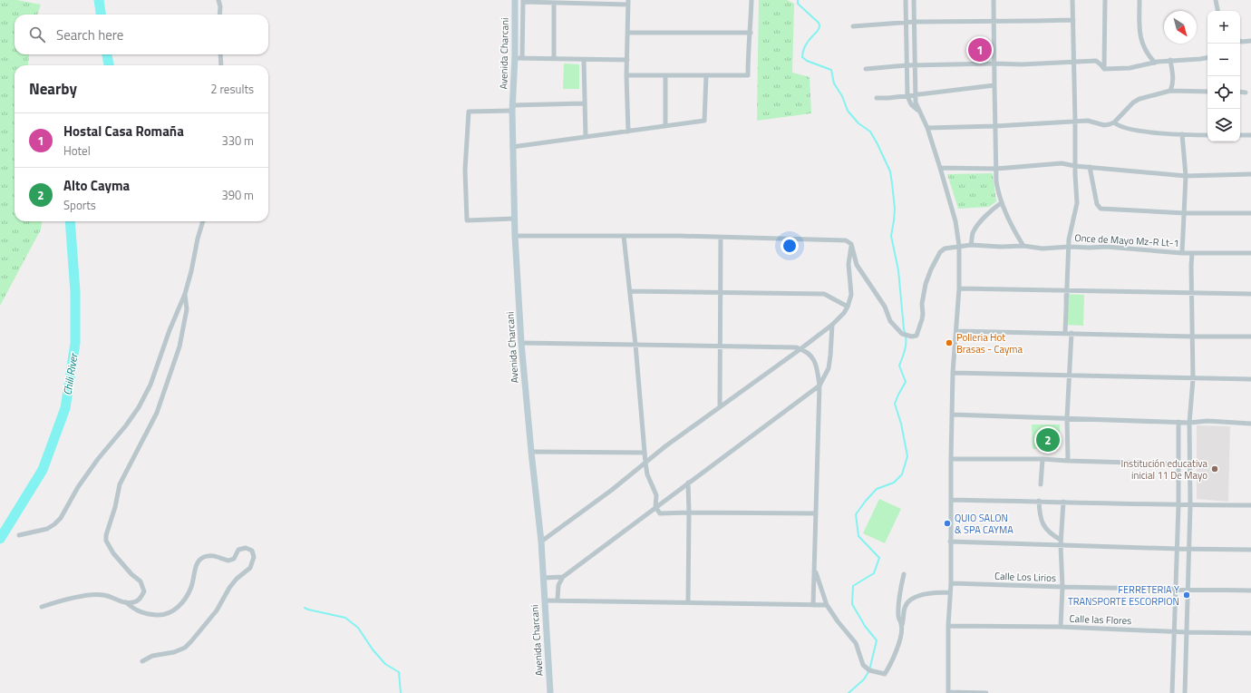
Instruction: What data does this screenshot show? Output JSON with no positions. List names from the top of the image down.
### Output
{
  "streets": {
    "main road": ["Avenida Charcani"],
    "street": ["Once de Mayo Mz-R Lt-1", "Calle Los Lirios", "Calle las Flores"]
  },
  "water": ["Chili River"],
  "places": [
    "Polleria Hot Brasas - Cayma",
    "Institución educativa inicial 11 De Mayo",
    "QUIO SALON & SPA CAYMA",
    "FERRETERIA Y TRANSPORTE ESCORPION"
  ],
  "north": "bottom right",
  "page": {
    "map_buttons": ["+", "−"],
    "search": "Search here",
    "pins": ["1", "2"],
    "heading": ["Nearby", "2 results"],
    "list": [
      {
        "mark": "1",
        "name": "Hostal Casa Romaña",
        "note": "Hotel",
        "value": "330 m"
      },
      {
        "mark": "2",
        "name": "Alto Cayma",
        "note": "Sports",
        "value": "390 m"
      }
    ]
  }
}
